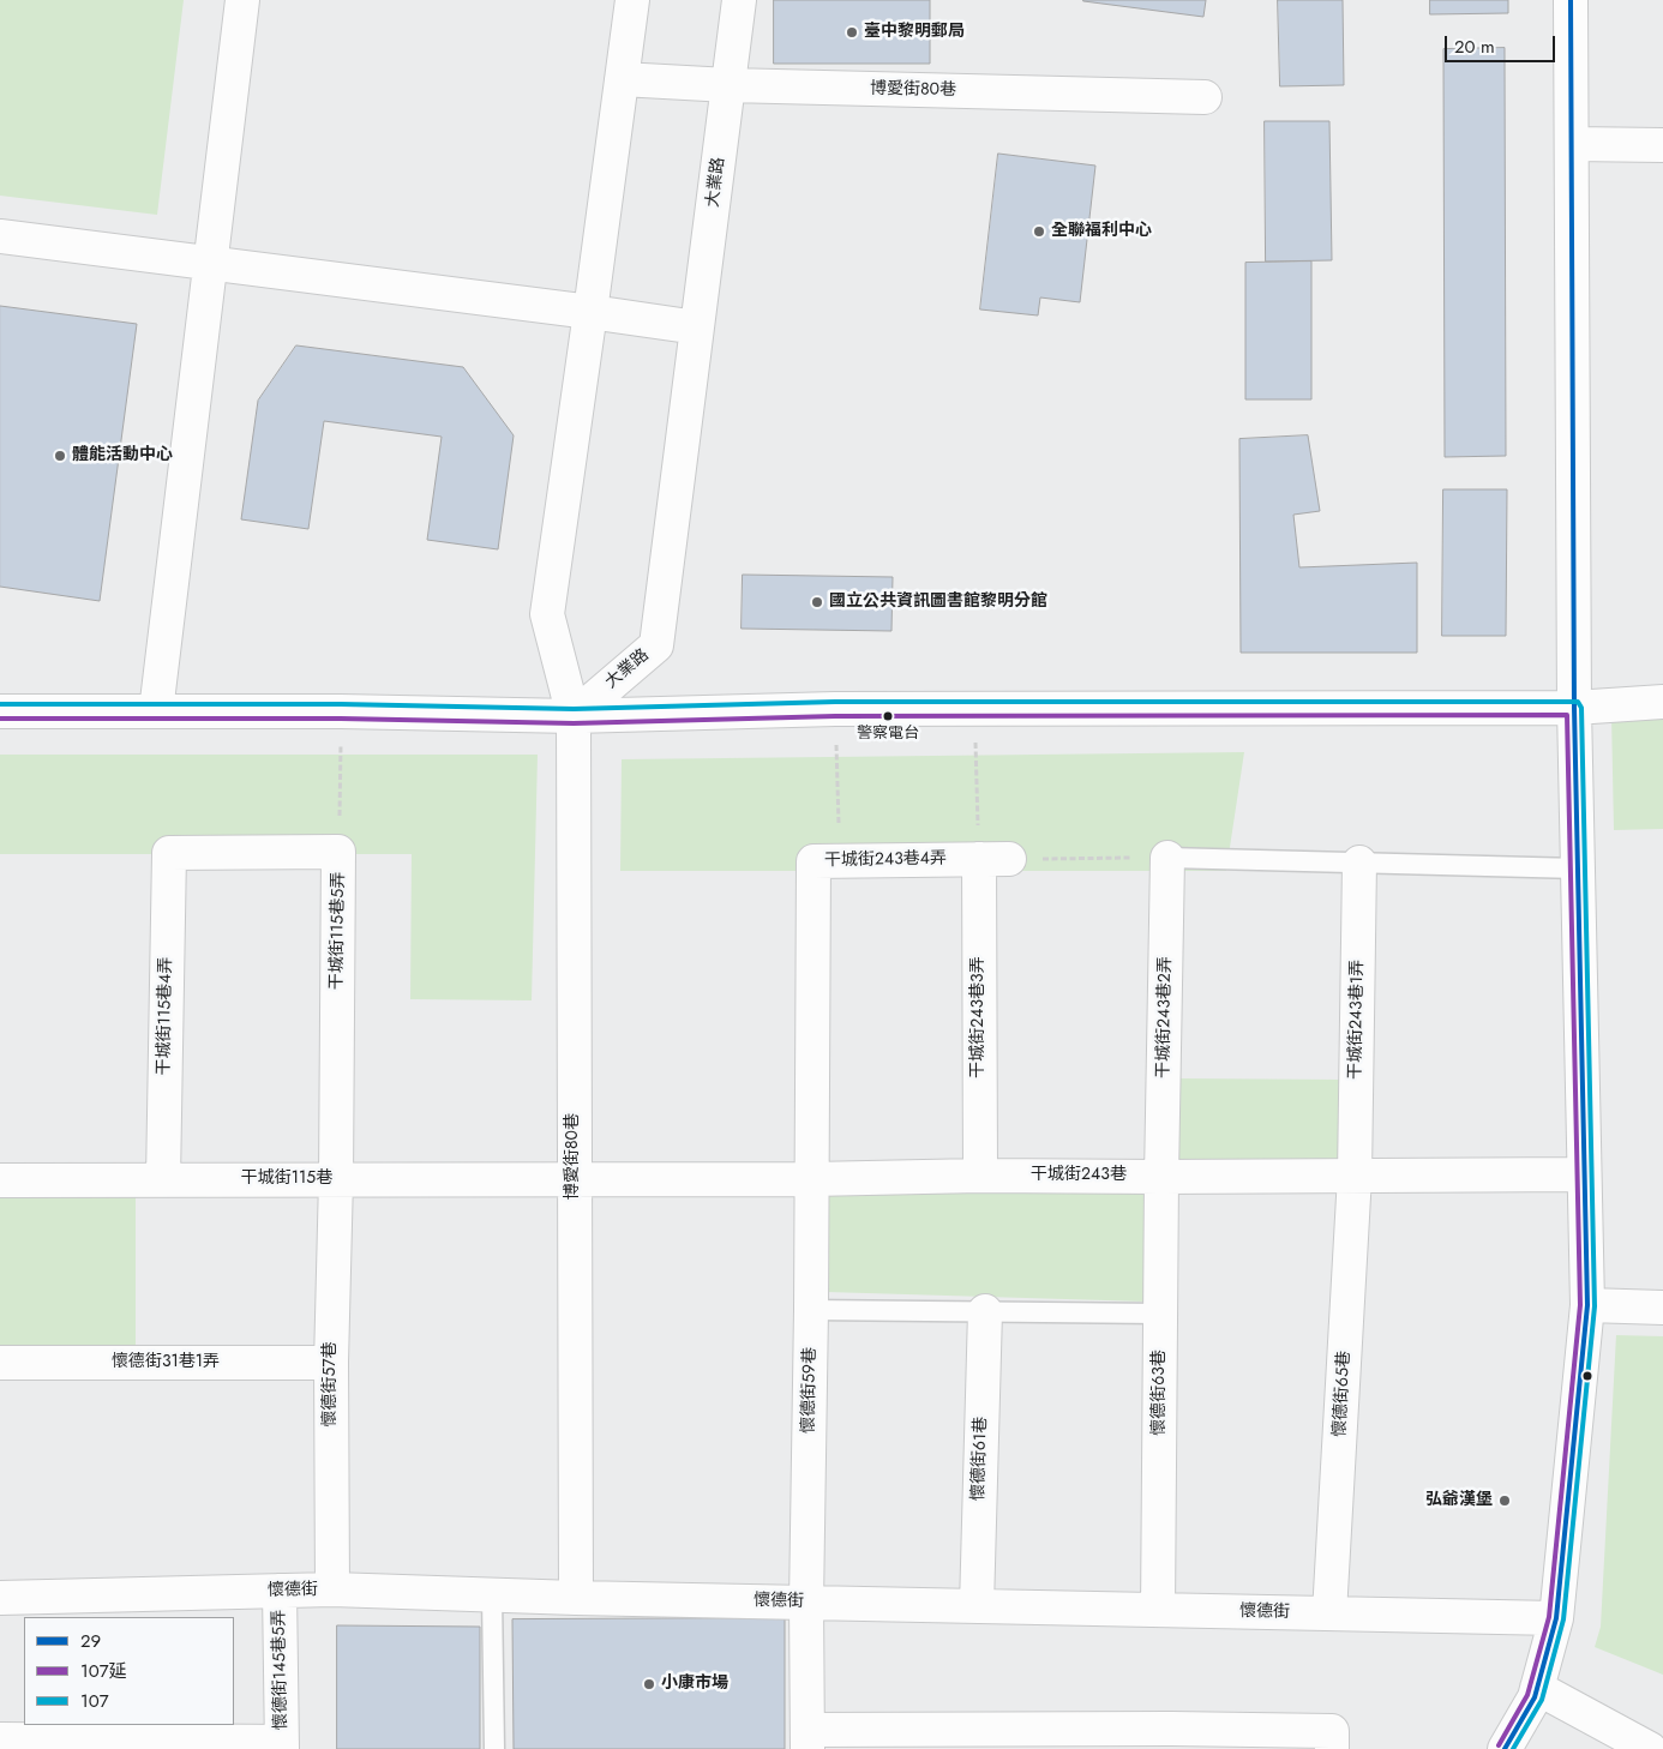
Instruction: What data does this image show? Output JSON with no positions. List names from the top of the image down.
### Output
{
  "streets": {
    "street": [
      "博愛街80巷",
      "大業路",
      "干城街243巷4弄",
      "干城街115巷5弄",
      "干城街115巷4弄",
      "干城街243巷3弄",
      "干城街243巷2弄",
      "干城街243巷1弄",
      "干城街243巷",
      "干城街115巷",
      "懷德街31巷1弄",
      "懷德街57巷",
      "懷德街59巷",
      "懷德街63巷",
      "懷德街65巷",
      "懷德街61巷",
      "懷德街",
      "懷德街145巷5弄"
    ]
  },
  "crossings": [
    ["博愛街80巷", "大業路"],
    ["博愛街80巷", "干城街243巷"],
    ["博愛街80巷", "干城街115巷"],
    ["博愛街80巷", "懷德街"],
    ["干城街243巷4弄", "干城街243巷3弄"],
    ["干城街243巷4弄", "干城街243巷"],
    ["干城街243巷4弄", "懷德街59巷"],
    ["干城街115巷5弄", "干城街115巷4弄"],
    ["干城街115巷5弄", "干城街115巷"],
    ["干城街115巷5弄", "懷德街57巷"],
    ["干城街115巷4弄", "干城街115巷"],
    ["干城街243巷3弄", "干城街243巷"],
    ["干城街243巷2弄", "干城街243巷"],
    ["干城街243巷2弄", "懷德街63巷"],
    ["干城街243巷1弄", "干城街243巷"],
    ["干城街243巷1弄", "懷德街65巷"],
    ["干城街243巷", "干城街115巷"],
    ["干城街243巷", "懷德街59巷"],
    ["干城街243巷", "懷德街63巷"],
    ["干城街243巷", "懷德街65巷"],
    ["干城街115巷", "懷德街57巷"],
    ["懷德街31巷1弄", "懷德街57巷"],
    ["懷德街57巷", "懷德街"],
    ["懷德街59巷", "懷德街"],
    ["懷德街63巷", "懷德街"],
    ["懷德街65巷", "懷德街"],
    ["懷德街61巷", "懷德街"],
    ["懷德街", "懷德街145巷5弄"]
  ],
  "places": [
    "臺中黎明郵局",
    "全聯福利中心",
    "體能活動中心",
    "國立公共資訊圖書館黎明分館",
    "警察電台",
    "弘爺漢堡",
    "小康市場"
  ],
  "lines": ["transit line 29", "transit line 107", "transit line 107延"],
  "legend": ["29", "107延", "107"],
  "scale_bar": "20 m"
}
